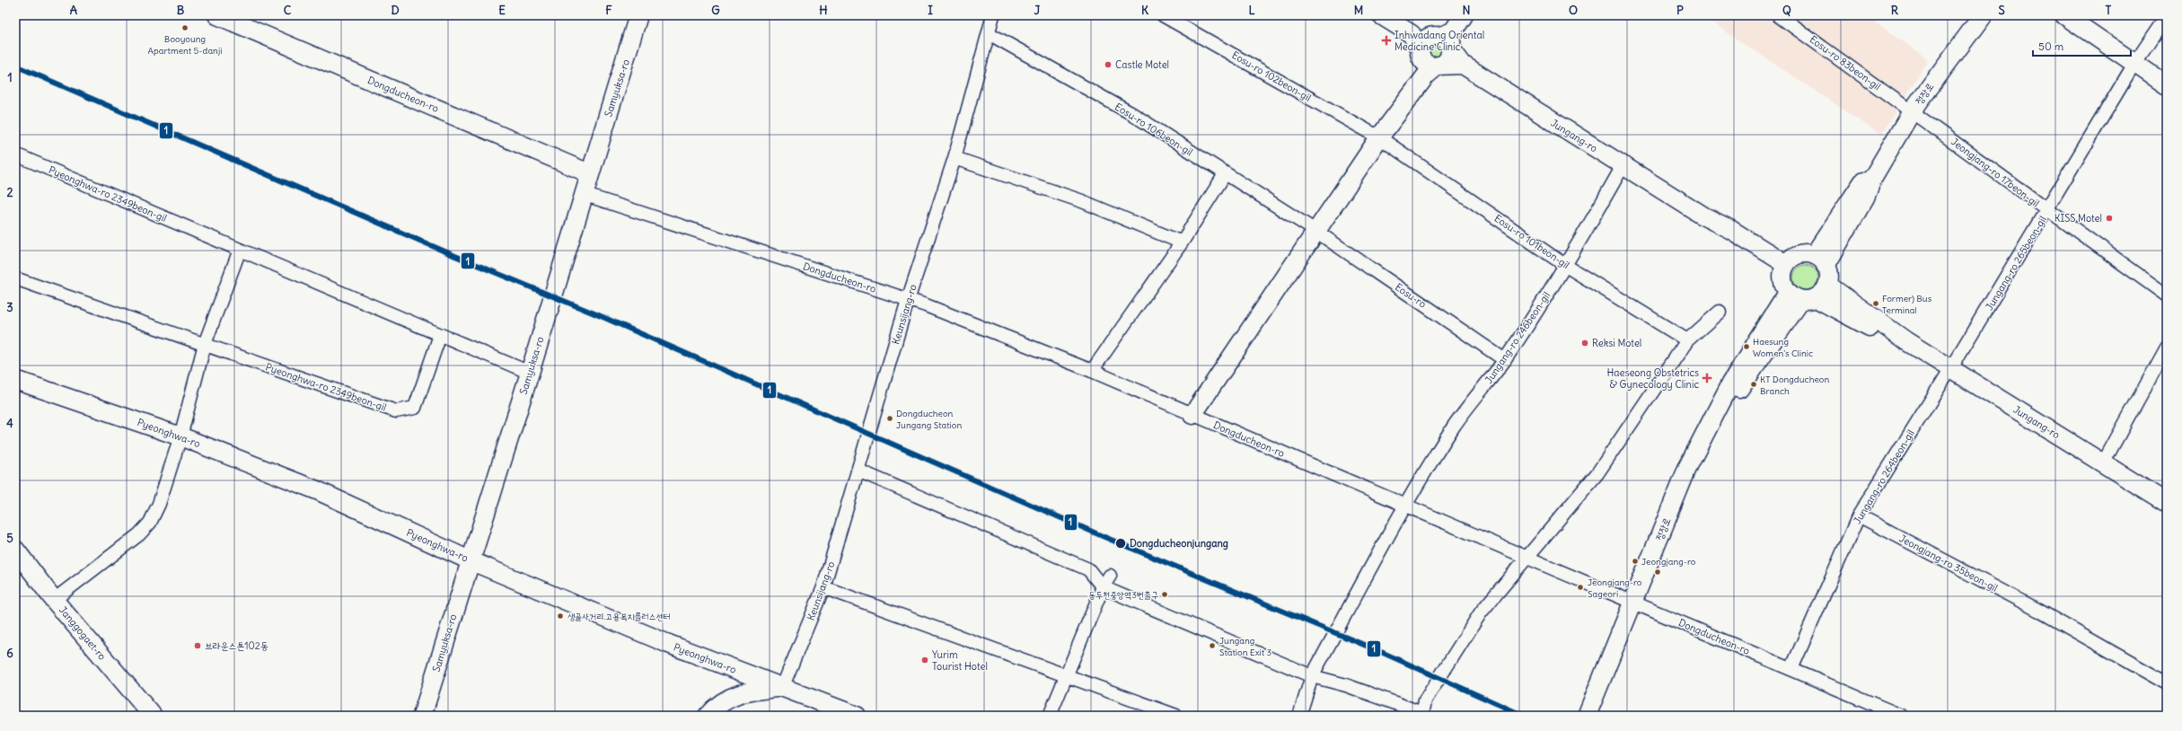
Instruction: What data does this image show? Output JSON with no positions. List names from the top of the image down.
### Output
{
  "streets": {
    "street": [
      "Eosu-ro 83beon-gil",
      "Eosu-ro 102beon-gil",
      "Samyuksa-ro",
      "정장로",
      "Dongducheon-ro",
      "Eosu-ro 106beon-gil",
      "Jungang-ro",
      "Jeongjang-ro 17beon-gil",
      "Pyeonghwa-ro 2349beon-gil",
      "Eosu-ro 101beon-gil",
      "Jungang-ro 265beon-gil",
      "Eosu-ro",
      "Keunsijang-ro",
      "Jungang-ro 246beon-gil",
      "Pyeonghwa-ro",
      "Jungang-ro 264beon-gil",
      "Jeongjang-ro 35beon-gil",
      "Janggogaet-ro"
    ]
  },
  "crossings": [
    ["Eosu-ro 83beon-gil", "정장로"],
    ["Eosu-ro 83beon-gil", "Jeongjang-ro 17beon-gil"],
    ["Eosu-ro 102beon-gil", "Eosu-ro 101beon-gil"],
    ["Samyuksa-ro", "Dongducheon-ro"],
    ["Samyuksa-ro", "Pyeonghwa-ro 2349beon-gil"],
    ["Samyuksa-ro", "Pyeonghwa-ro"],
    ["정장로", "Dongducheon-ro"],
    ["정장로", "Jungang-ro"],
    ["정장로", "Jeongjang-ro 17beon-gil"],
    ["Dongducheon-ro", "Keunsijang-ro"],
    ["Dongducheon-ro", "Jungang-ro 246beon-gil"],
    ["Dongducheon-ro", "Jungang-ro 264beon-gil"],
    ["Eosu-ro 106beon-gil", "Eosu-ro"],
    ["Eosu-ro 106beon-gil", "Keunsijang-ro"],
    ["Jungang-ro", "Jungang-ro 265beon-gil"],
    ["Jungang-ro", "Jungang-ro 246beon-gil"],
    ["Jungang-ro", "Jungang-ro 264beon-gil"],
    ["Jeongjang-ro 17beon-gil", "Jungang-ro 265beon-gil"],
    ["Eosu-ro 101beon-gil", "Jungang-ro 246beon-gil"],
    ["Jungang-ro 265beon-gil", "Jungang-ro 264beon-gil"],
    ["Eosu-ro", "Jungang-ro 246beon-gil"],
    ["Keunsijang-ro", "Pyeonghwa-ro"],
    ["Jungang-ro 264beon-gil", "Jeongjang-ro 35beon-gil"]
  ],
  "places": {
    "other": [
      "Booyoung Apartment 5-danji",
      "Castle Motel",
      "KISS Motel",
      "Former) Bus Terminal",
      "Reksi Motel",
      "Haesung Women's Clinic",
      "KT Dongducheon Branch",
      "Dongducheon Jungang Station",
      "Dongducheonjungang",
      "Jeongjang-ro",
      "Jeongjang-ro Sageori",
      "동두천중앙역3번출구",
      "생골사거리.고용복지플러스센터",
      "브라운스톤102동",
      "Jungang Station Exit 3",
      "Yurim Tourist Hotel"
    ],
    "health": ["Inhwadang Oriental Medicine Clinic", "Haeseong Obstetrics & Gynecology Clinic"]
  },
  "lines": ["transit line 1"],
  "scale_bar": "50 m",
  "grid": {
    "columns": [
      "A",
      "B",
      "C",
      "D",
      "E",
      "F",
      "G",
      "H",
      "I",
      "J",
      "K",
      "L",
      "M",
      "N",
      "O",
      "P",
      "Q",
      "R",
      "S",
      "T"
    ],
    "rows": [
      "1",
      "2",
      "3",
      "4",
      "5",
      "6"
    ]
  }
}
